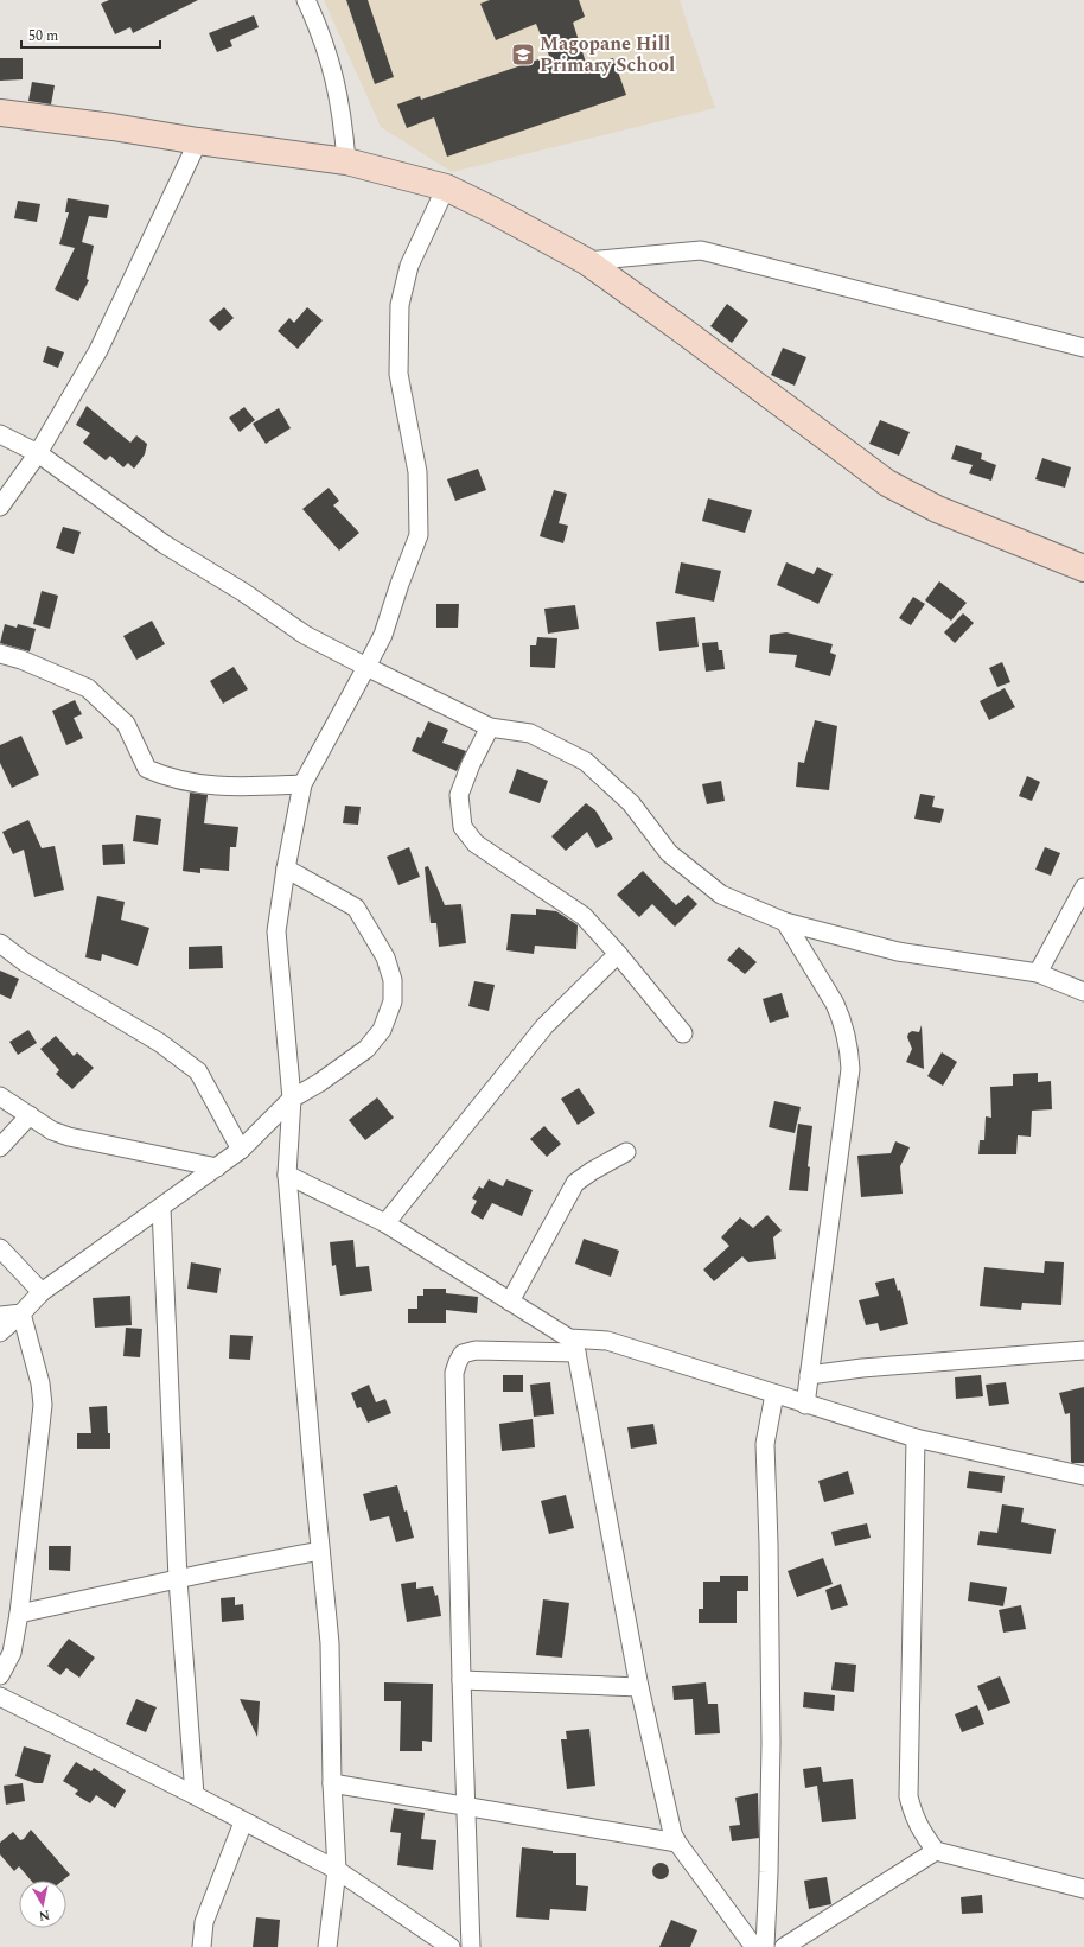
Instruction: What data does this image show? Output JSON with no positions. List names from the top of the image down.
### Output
{
  "places": {
    "school or university": ["Magopane Hill Primary School"]
  },
  "scale_bar": "50 m",
  "north": "bottom"
}
